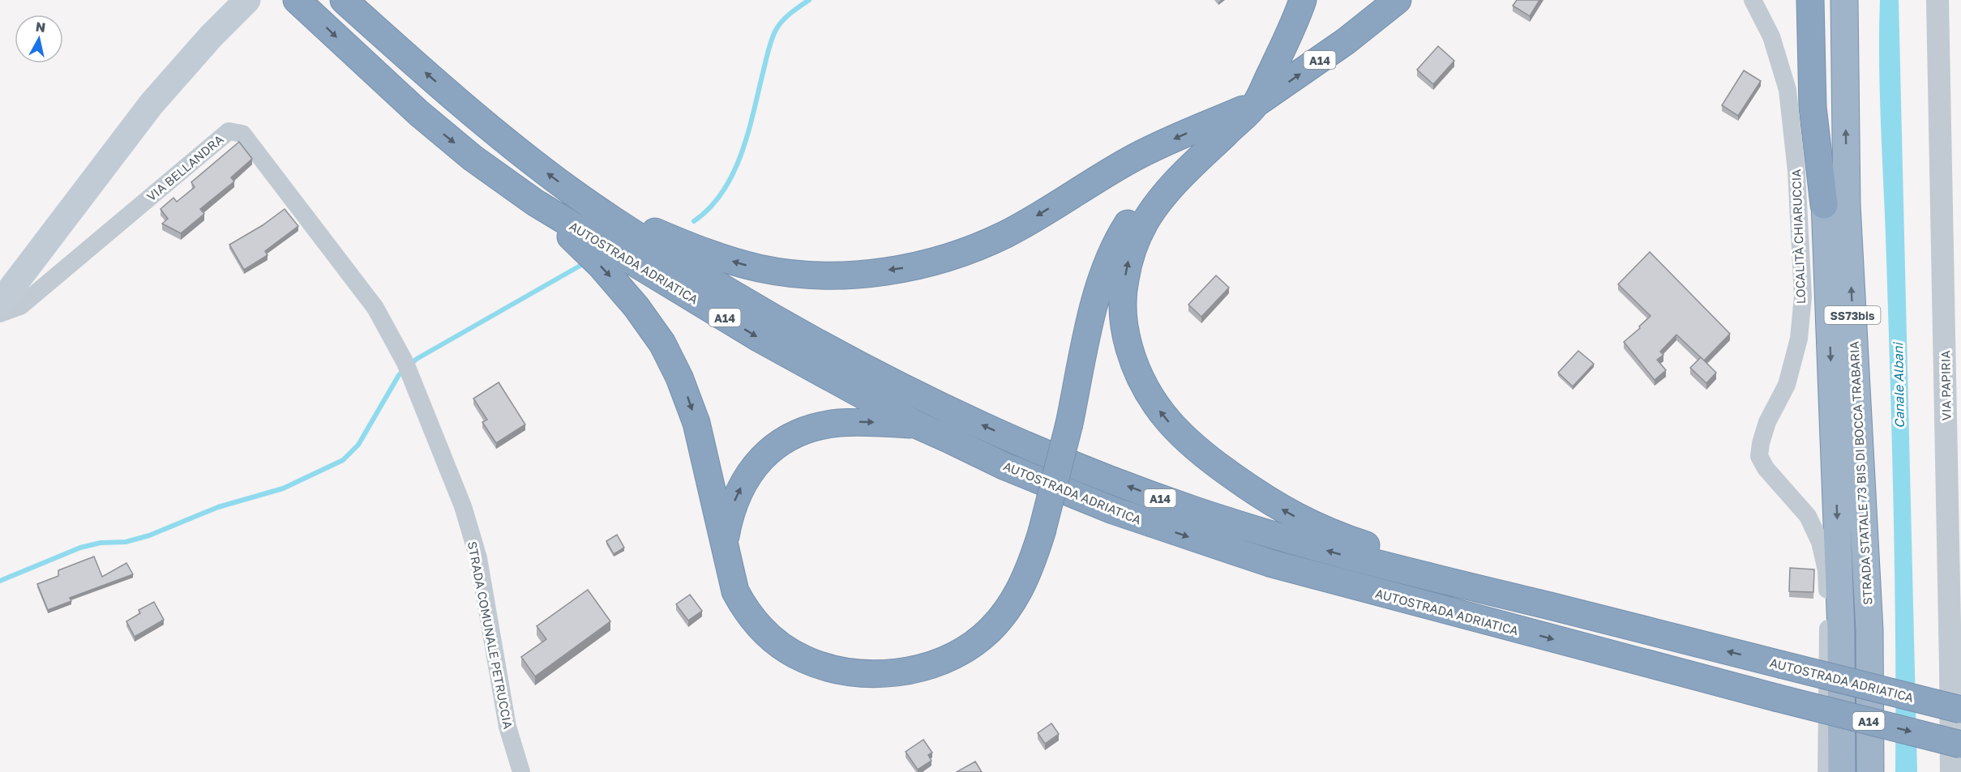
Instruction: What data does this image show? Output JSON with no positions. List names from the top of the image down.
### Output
{
  "streets": {
    "highway": [
      "A14",
      "AUTOSTRADA ADRIATICA",
      "SS73bis",
      "STRADA STATALE 73 BIS DI BOCCA TRABARIA"
    ],
    "street": [
      "VIA BELLANDRA",
      "LOCALITÀ CHIARUCCIA",
      "VIA PAPIRIA",
      "STRADA COMUNALE PETRUCCIA"
    ]
  },
  "crossings": [
    ["A14", "AUTOSTRADA ADRIATICA"],
    ["VIA BELLANDRA", "STRADA COMUNALE PETRUCCIA"]
  ],
  "water": ["Canale Albani"],
  "north": "top"
}
